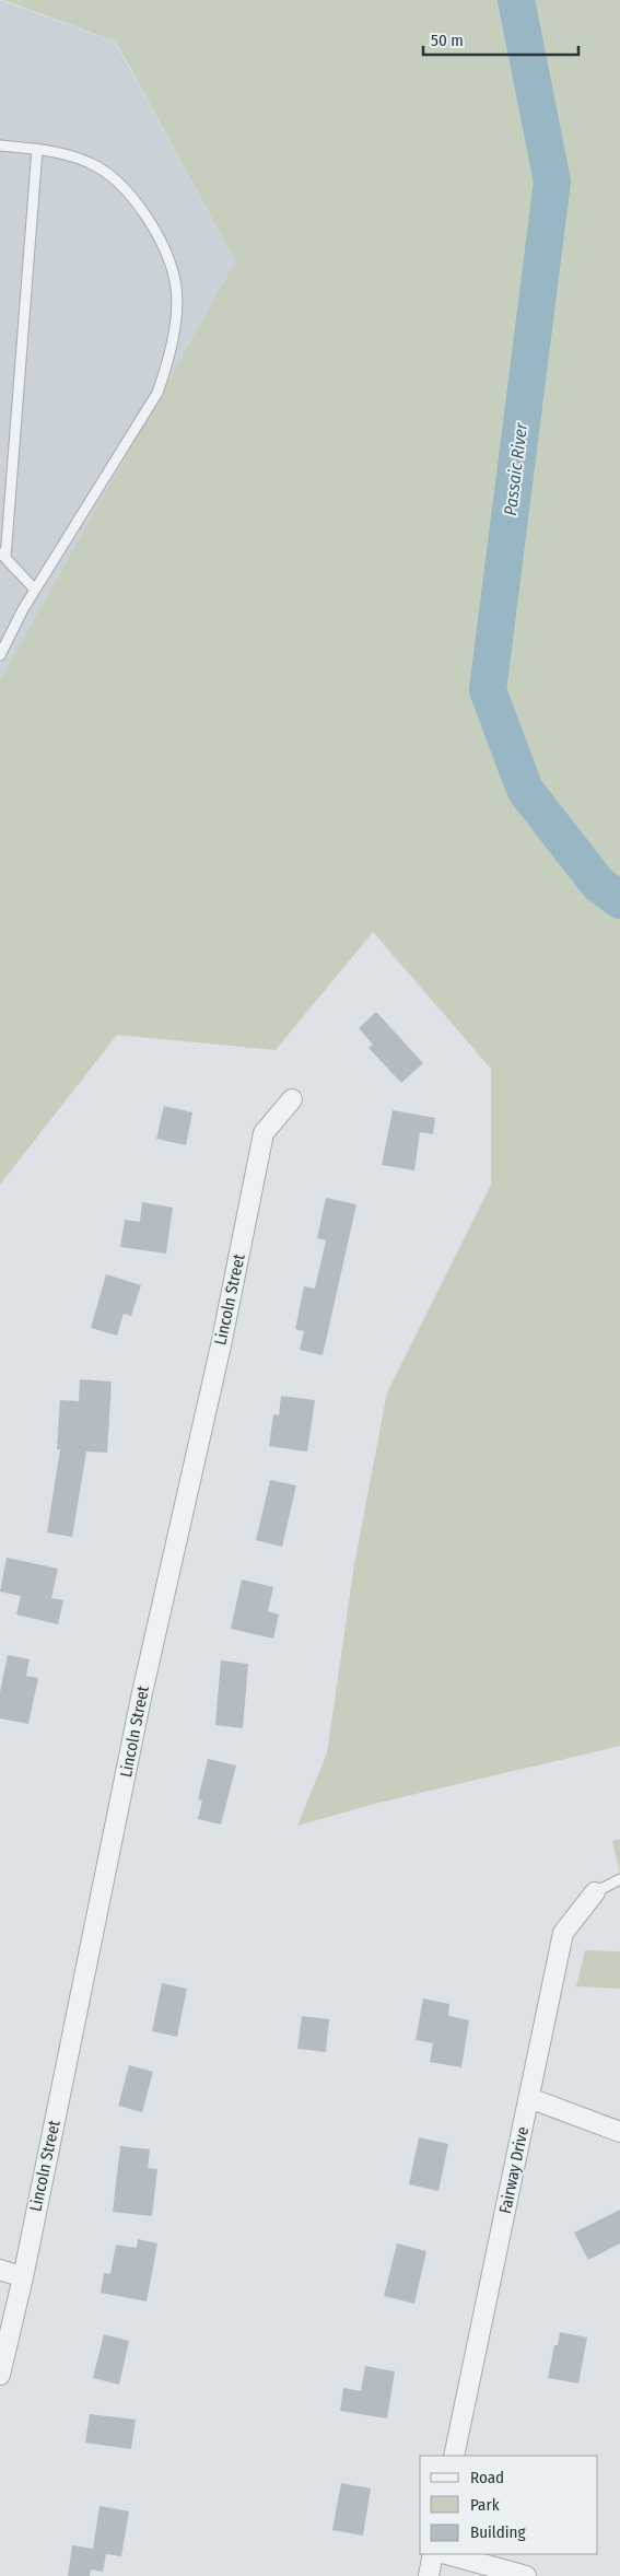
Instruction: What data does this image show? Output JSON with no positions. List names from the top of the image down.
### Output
{
  "streets": {
    "street": ["Lincoln Street", "Fairway Drive"]
  },
  "water": ["Passaic River"],
  "legend": ["Road", "Park", "Building"],
  "scale_bar": "50 m"
}
